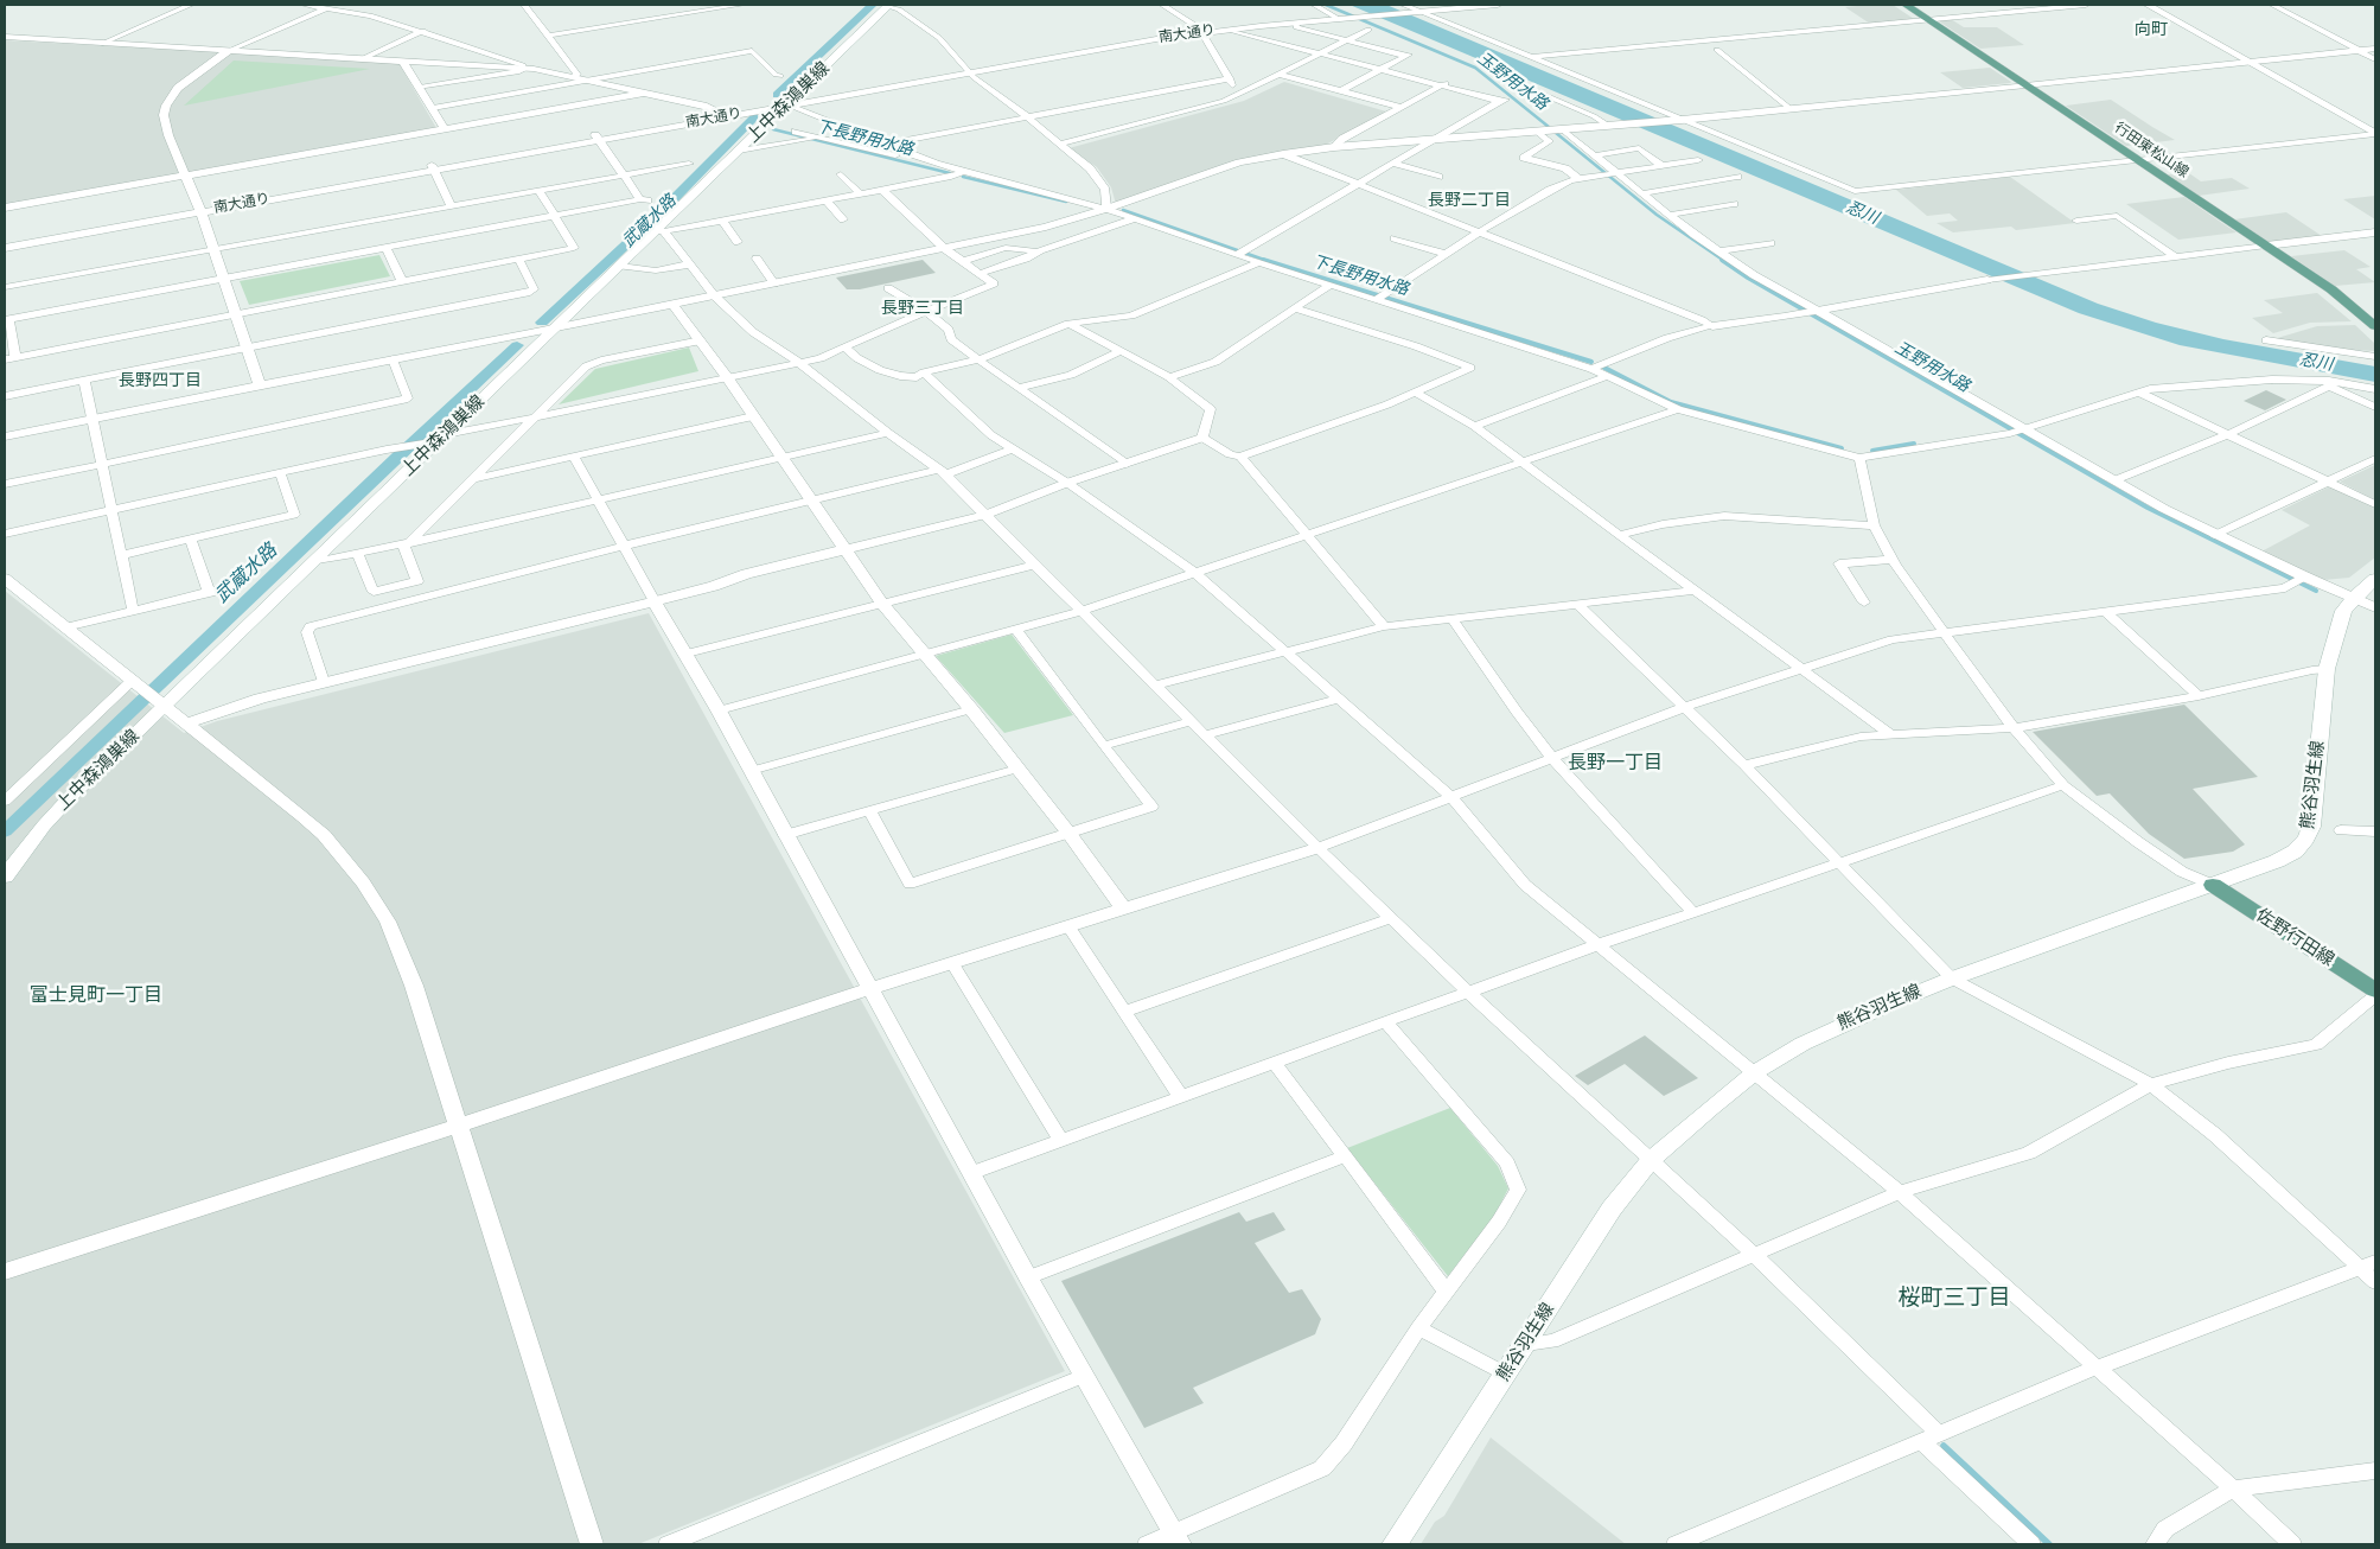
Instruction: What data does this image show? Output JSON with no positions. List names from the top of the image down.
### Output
{
  "streets": {
    "main road": [
      "上中森鴻巣線",
      "行田東松山線",
      "熊谷羽生線",
      "佐野行田線"
    ],
    "street": ["南大通り"]
  },
  "crossings": [
    ["南大通り", "上中森鴻巣線"],
    ["熊谷羽生線", "佐野行田線"]
  ],
  "districts": [
    "向町",
    "長野二丁目",
    "長野三丁目",
    "長野四丁目",
    "長野一丁目",
    "富士見町一丁目",
    "桜町三丁目"
  ],
  "water": [
    "玉野用水路",
    "下長野用水路",
    "忍川",
    "武蔵水路"
  ]
}
